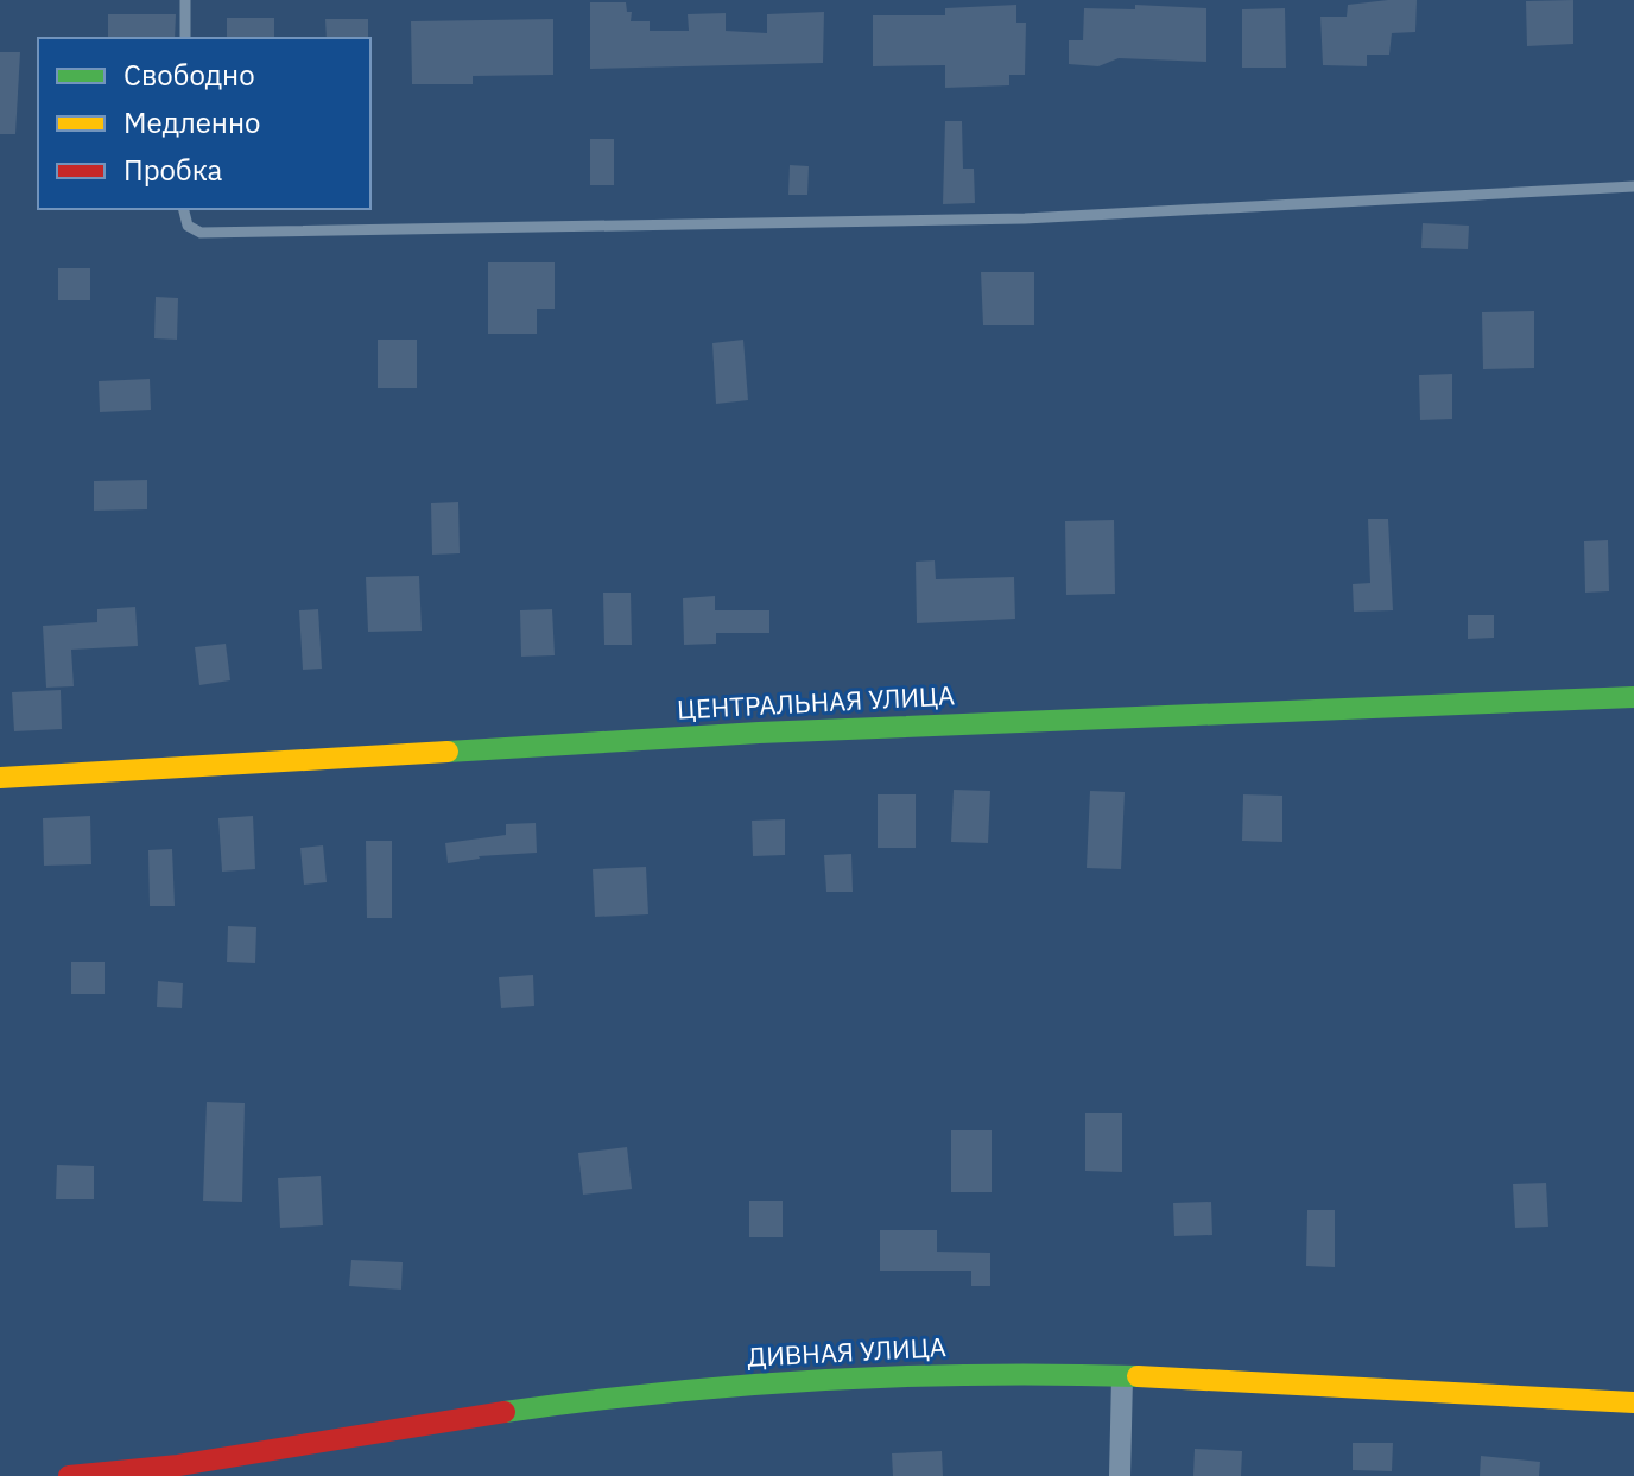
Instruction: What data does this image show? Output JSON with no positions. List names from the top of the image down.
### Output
{
  "streets": {
    "street": ["ЦЕНТРАЛЬНАЯ УЛИЦА", "ДИВНАЯ УЛИЦА"]
  },
  "legend": ["Свободно", "Медленно", "Пробка"]
}
